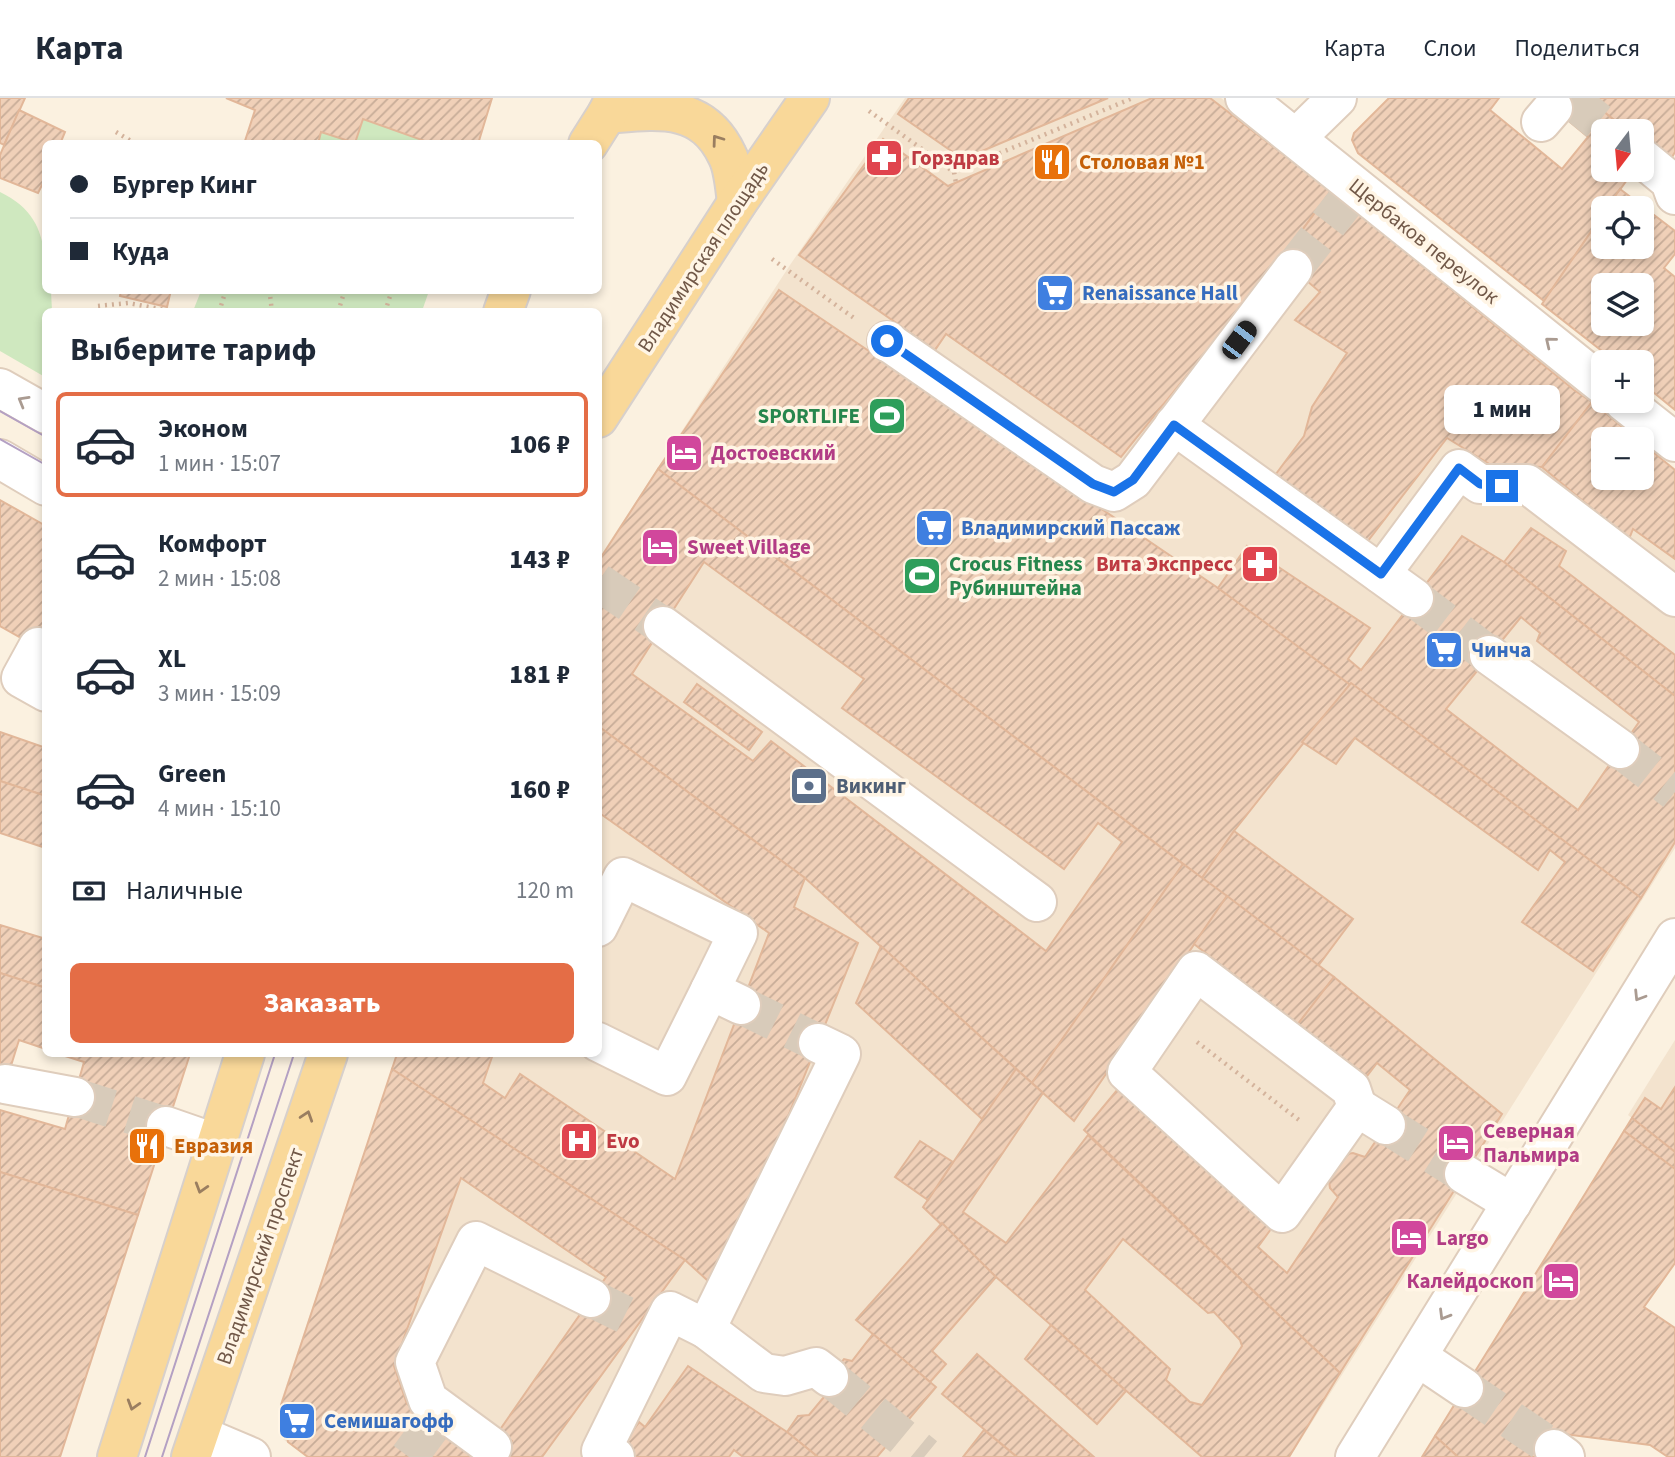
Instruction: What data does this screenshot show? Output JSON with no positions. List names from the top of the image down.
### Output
{
  "streets": {
    "main road": ["Владимирская площадь", "Владимирский проспект"],
    "street": ["Щербаков переулок"]
  },
  "places": {
    "pharmacy": ["Горздрав", "Вита Экспресс"],
    "restaurant": ["Столовая №1", "Евразия"],
    "supermarket": [
      "Renaissance Hall",
      "Владимирский Пассаж",
      "Чинча",
      "Семишагофф"
    ],
    "sports": ["SPORTLIFE", "Crocus Fitness Рубинштейна"],
    "hotel": [
      "Достоевский",
      "Sweet Village",
      "Северная Пальмира",
      "Largo",
      "Калейдоскоп"
    ],
    "bank": ["Викинг"],
    "hospital": ["Evo"]
  },
  "north": "bottom",
  "page": {
    "header": "Карта",
    "nav": ["Карта", "Слои", "Поделиться"],
    "map_buttons": ["+", "−"],
    "banner": ["Бургер Кинг", "Куда"],
    "heading": "Выберите тариф",
    "bubble": "1 мин",
    "list": [
      {
        "name": "Эконом",
        "note": "1 мин · 15:07",
        "value": "106 ₽"
      },
      {
        "name": "Комфорт",
        "note": "2 мин · 15:08",
        "value": "143 ₽"
      },
      {
        "name": "XL",
        "note": "3 мин · 15:09",
        "value": "181 ₽"
      },
      {
        "name": "Green",
        "note": "4 мин · 15:10",
        "value": "160 ₽"
      }
    ],
    "pay": ["Наличные", "120 m"],
    "buttons": "Заказать"
  }
}
